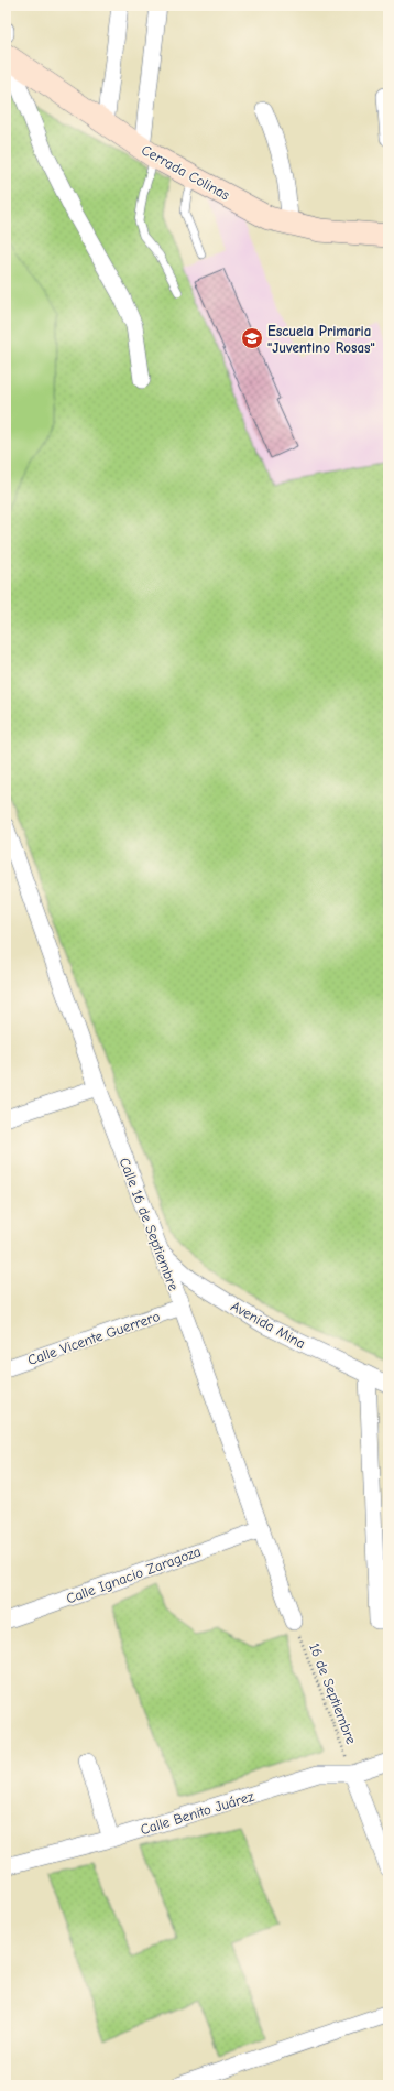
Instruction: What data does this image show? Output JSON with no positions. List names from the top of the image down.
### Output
{
  "streets": {
    "main road": ["Cerrada Colinas"],
    "street": [
      "Calle 16 de Septiembre",
      "Avenida Mina",
      "Calle Vicente Guerrero",
      "Calle Ignacio Zaragoza",
      "Calle Benito Juárez"
    ],
    "path": ["16 de Septiembre"]
  },
  "crossings": [
    ["Calle 16 de Septiembre", "Avenida Mina"],
    ["Calle 16 de Septiembre", "Calle Vicente Guerrero"],
    ["Calle 16 de Septiembre", "Calle Ignacio Zaragoza"],
    ["Calle 16 de Septiembre", "16 de Septiembre"],
    ["16 de Septiembre", "Calle Benito Juárez"]
  ],
  "places": {
    "school or university": ["Escuela Primaria \"Juventino Rosas\""]
  }
}
